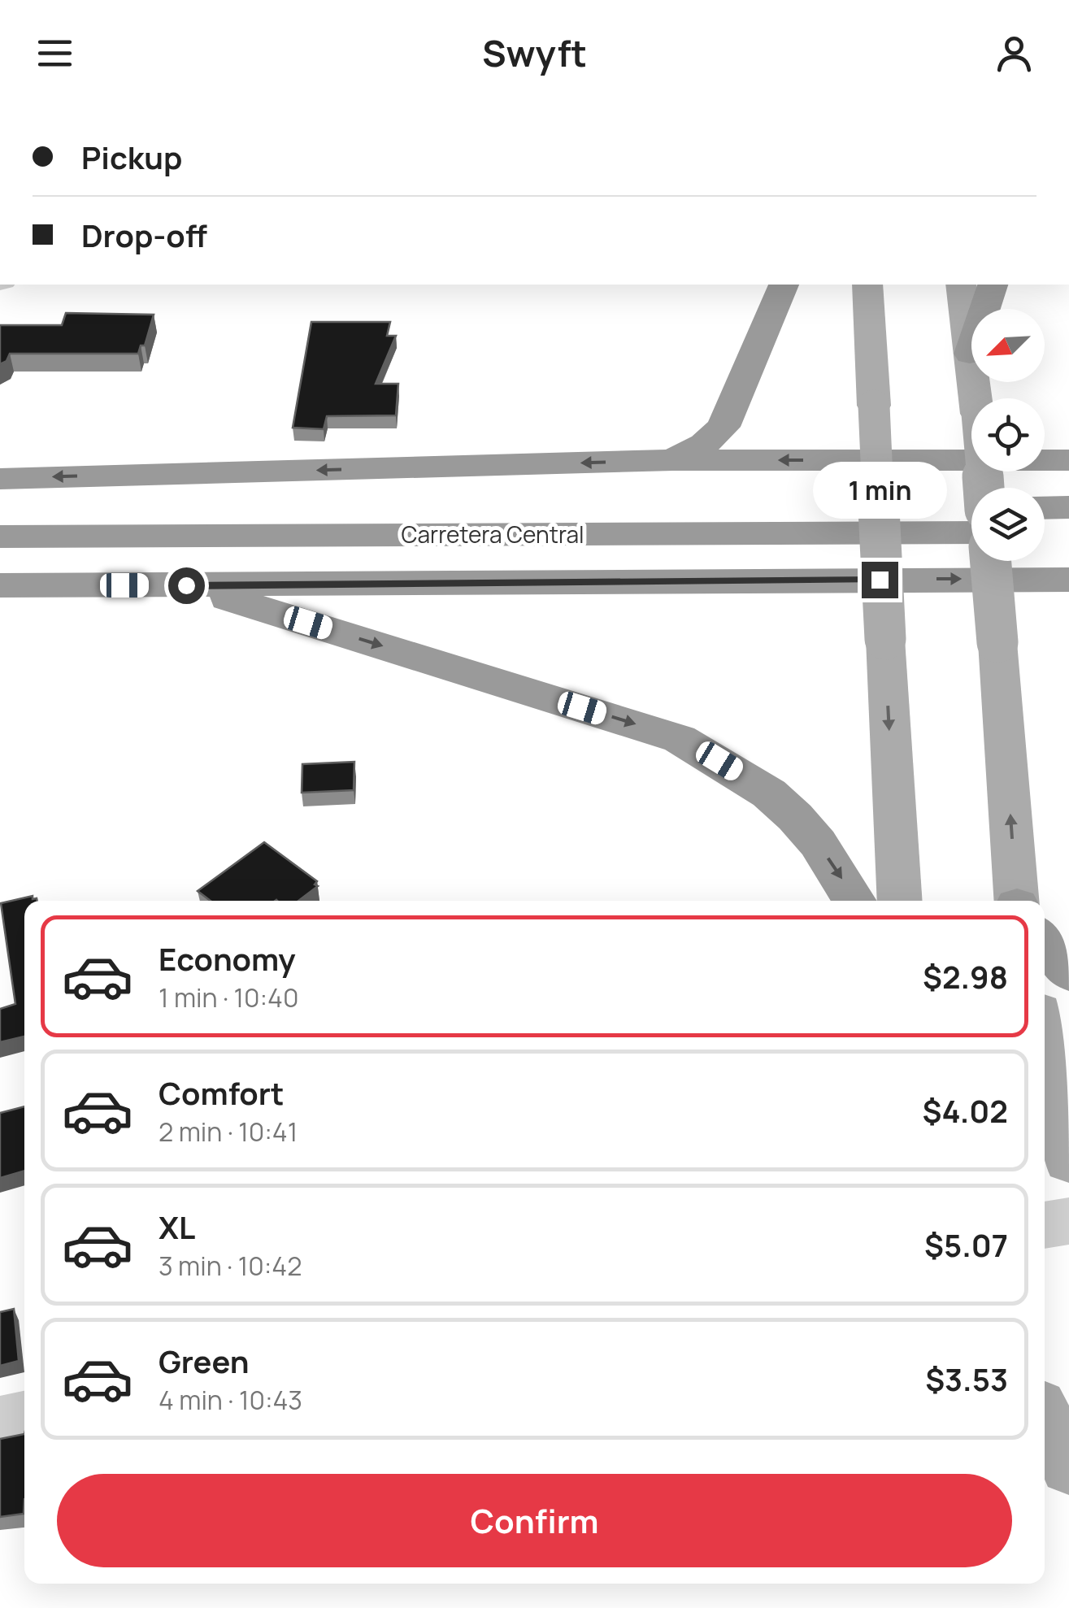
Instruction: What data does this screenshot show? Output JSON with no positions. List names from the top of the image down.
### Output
{
  "streets": {
    "highway": ["Carretera Central"]
  },
  "north": "bottom left",
  "page": {
    "header": "Swyft",
    "banner": ["Pickup", "Drop-off"],
    "bubble": "1 min",
    "list": [
      {
        "name": "Economy",
        "note": "1 min · 10:40",
        "value": "$2.98"
      },
      {
        "name": "Comfort",
        "note": "2 min · 10:41",
        "value": "$4.02"
      },
      {
        "name": "XL",
        "note": "3 min · 10:42",
        "value": "$5.07"
      },
      {
        "name": "Green",
        "note": "4 min · 10:43",
        "value": "$3.53"
      }
    ],
    "buttons": "Confirm"
  }
}
